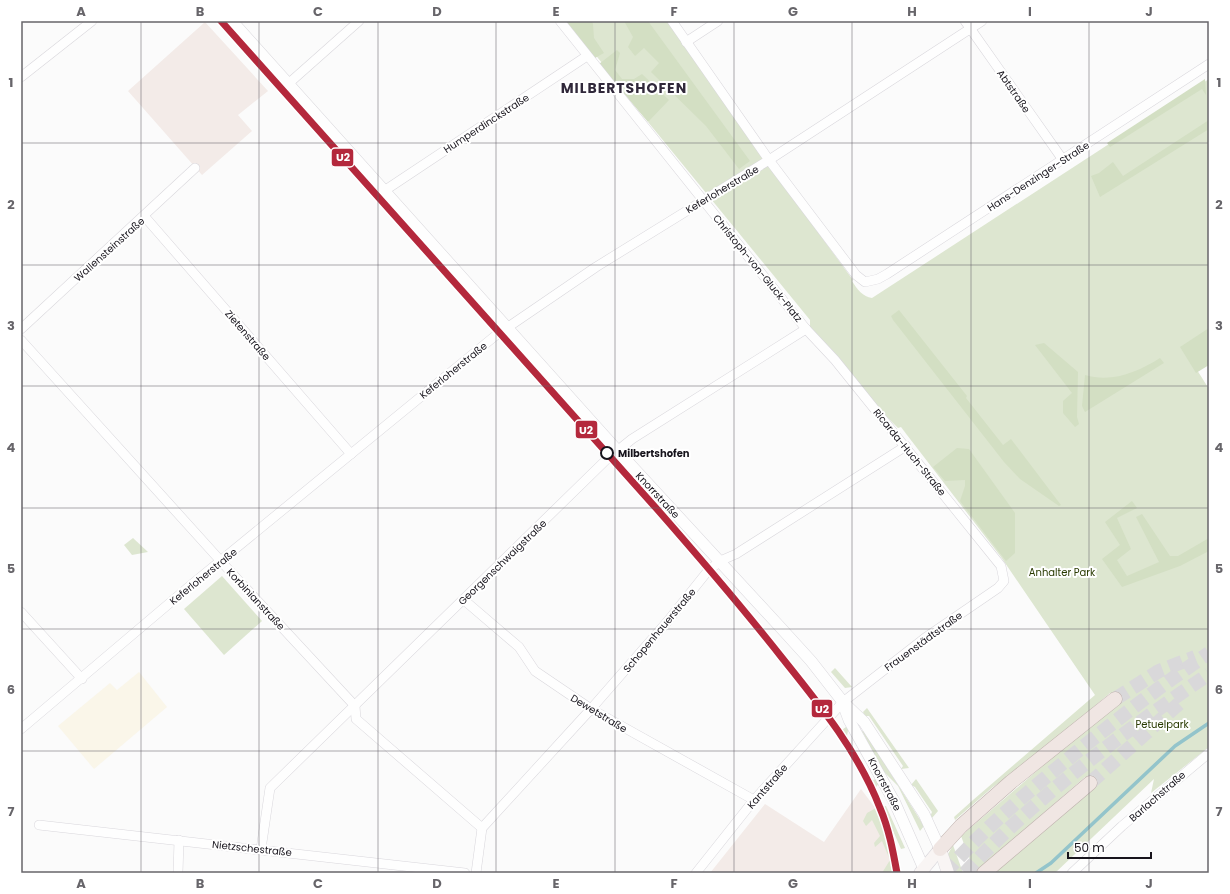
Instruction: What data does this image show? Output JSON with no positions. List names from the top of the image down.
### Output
{
  "streets": {
    "street": [
      "Abtstraße",
      "Humperdinckstraße",
      "Hans-Denzinger-Straße",
      "Keferloherstraße",
      "Wallensteinstraße",
      "Christoph-von-Gluck-Platz",
      "Zietenstraße",
      "Ricarda-Huch-Straße",
      "Knorrstraße",
      "Georgenschwaigstraße",
      "Korbinianstraße",
      "Schopenhauerstraße",
      "Frauenstädtstraße",
      "Dewetstraße",
      "Kantstraße",
      "Barlachstraße",
      "Nietzschestraße"
    ]
  },
  "crossings": [
    ["Abtstraße", "Hans-Denzinger-Straße"],
    ["Abtstraße", "Keferloherstraße"],
    ["Humperdinckstraße", "Christoph-von-Gluck-Platz"],
    ["Humperdinckstraße", "Knorrstraße"],
    ["Hans-Denzinger-Straße", "Keferloherstraße"],
    ["Keferloherstraße", "Christoph-von-Gluck-Platz"],
    ["Keferloherstraße", "Zietenstraße"],
    ["Keferloherstraße", "Knorrstraße"],
    ["Keferloherstraße", "Korbinianstraße"],
    ["Wallensteinstraße", "Zietenstraße"],
    ["Christoph-von-Gluck-Platz", "Ricarda-Huch-Straße"],
    ["Christoph-von-Gluck-Platz", "Georgenschwaigstraße"],
    ["Ricarda-Huch-Straße", "Georgenschwaigstraße"],
    ["Ricarda-Huch-Straße", "Schopenhauerstraße"],
    ["Ricarda-Huch-Straße", "Frauenstädtstraße"],
    ["Knorrstraße", "Georgenschwaigstraße"],
    ["Knorrstraße", "Schopenhauerstraße"],
    ["Knorrstraße", "Frauenstädtstraße"],
    ["Knorrstraße", "Kantstraße"],
    ["Georgenschwaigstraße", "Korbinianstraße"],
    ["Georgenschwaigstraße", "Dewetstraße"],
    ["Georgenschwaigstraße", "Nietzschestraße"],
    ["Korbinianstraße", "Schopenhauerstraße"],
    ["Schopenhauerstraße", "Dewetstraße"],
    ["Frauenstädtstraße", "Kantstraße"],
    ["Dewetstraße", "Kantstraße"]
  ],
  "districts": ["MILBERTSHOFEN"],
  "parks": ["Anhalter Park", "Petuelpark"],
  "places": ["Milbertshofen"],
  "lines": ["transit line U2"],
  "scale_bar": "50 m",
  "grid": {
    "columns": [
      "A",
      "B",
      "C",
      "D",
      "E",
      "F",
      "G",
      "H",
      "I",
      "J"
    ],
    "rows": [
      "1",
      "2",
      "3",
      "4",
      "5",
      "6",
      "7"
    ]
  }
}
